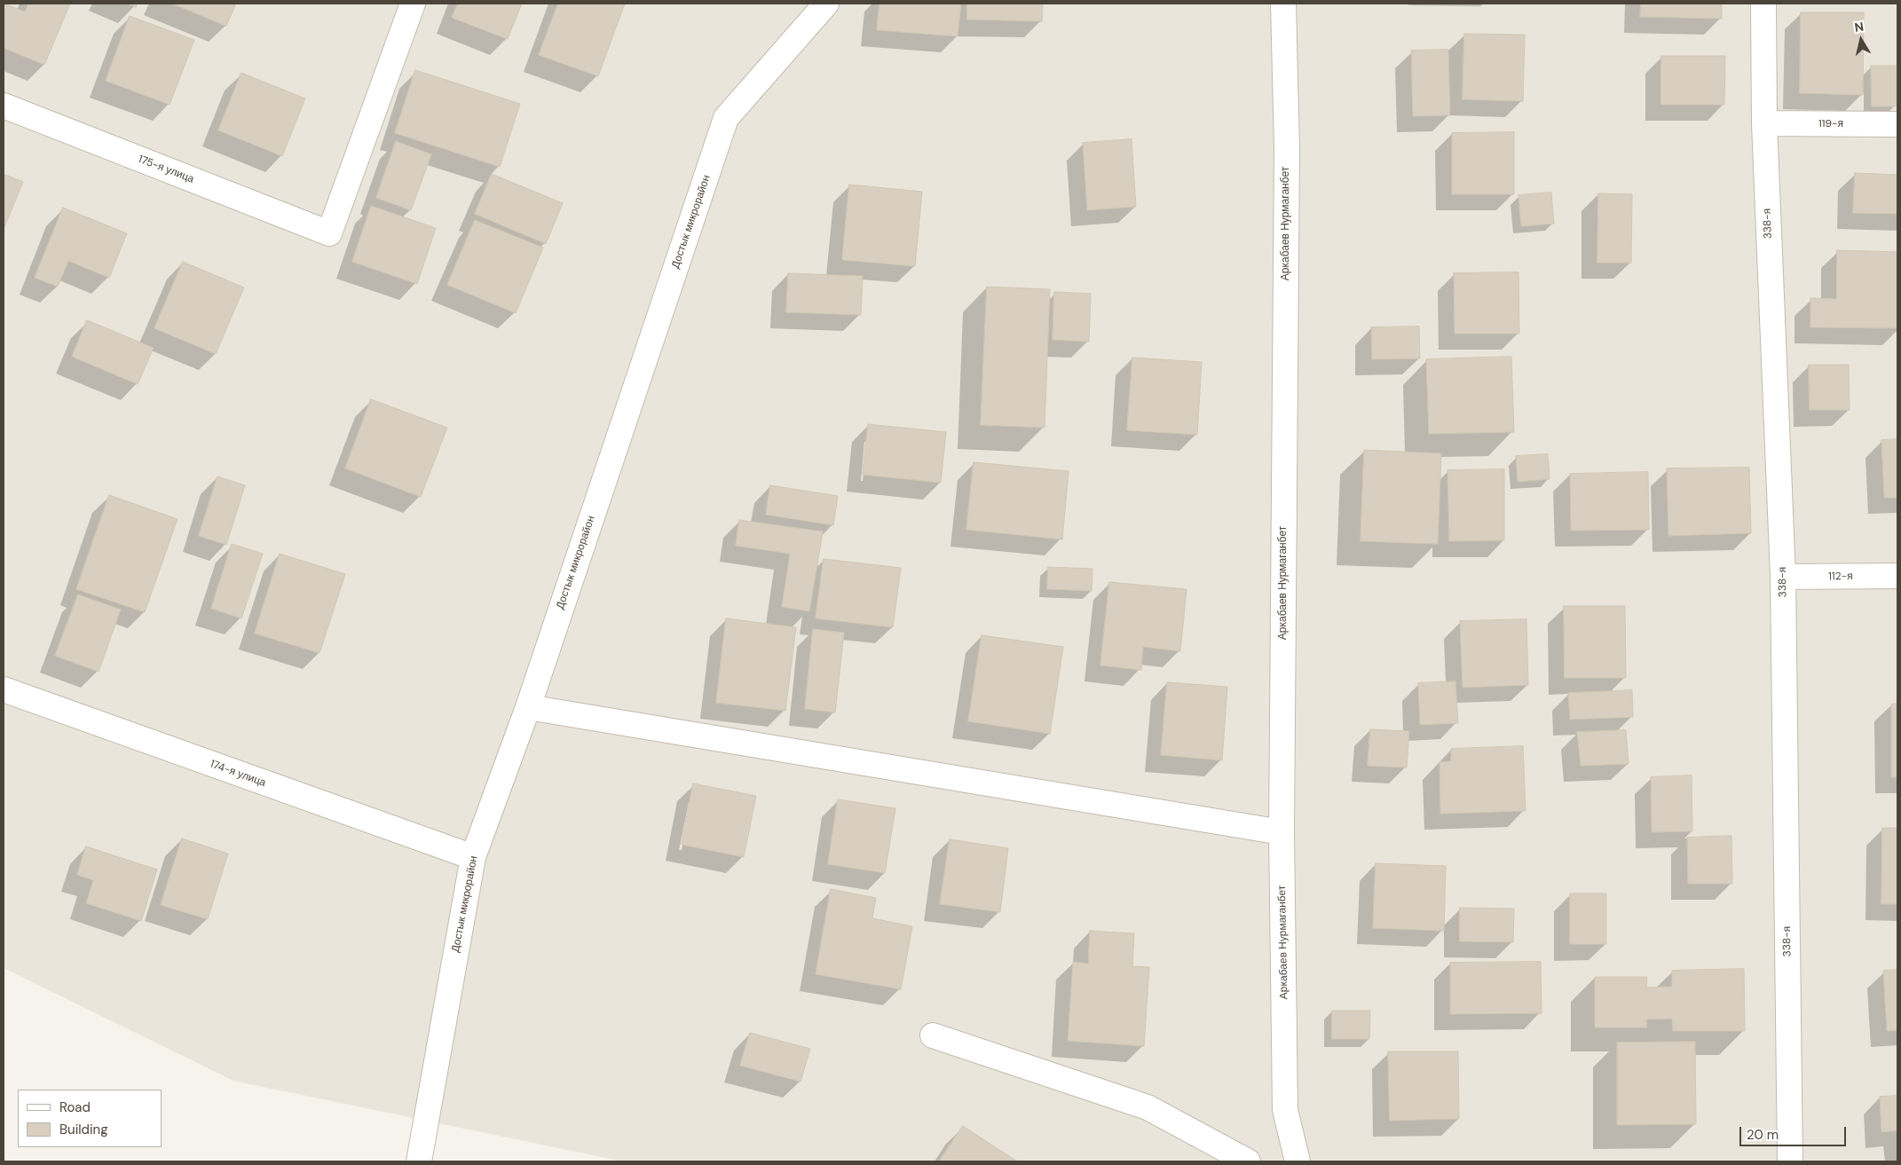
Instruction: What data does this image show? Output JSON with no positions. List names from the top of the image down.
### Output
{
  "streets": {
    "street": [
      "119-я",
      "175-я улица",
      "Достык микрорайон",
      "Аркабаев Нурмаганбет",
      "338-я",
      "112-я",
      "174-я улица"
    ]
  },
  "crossings": [
    ["119-я", "338-я"],
    ["Достык микрорайон", "174-я улица"],
    ["338-я", "112-я"]
  ],
  "legend": ["Road", "Building"],
  "scale_bar": "20 m",
  "north": "top"
}
